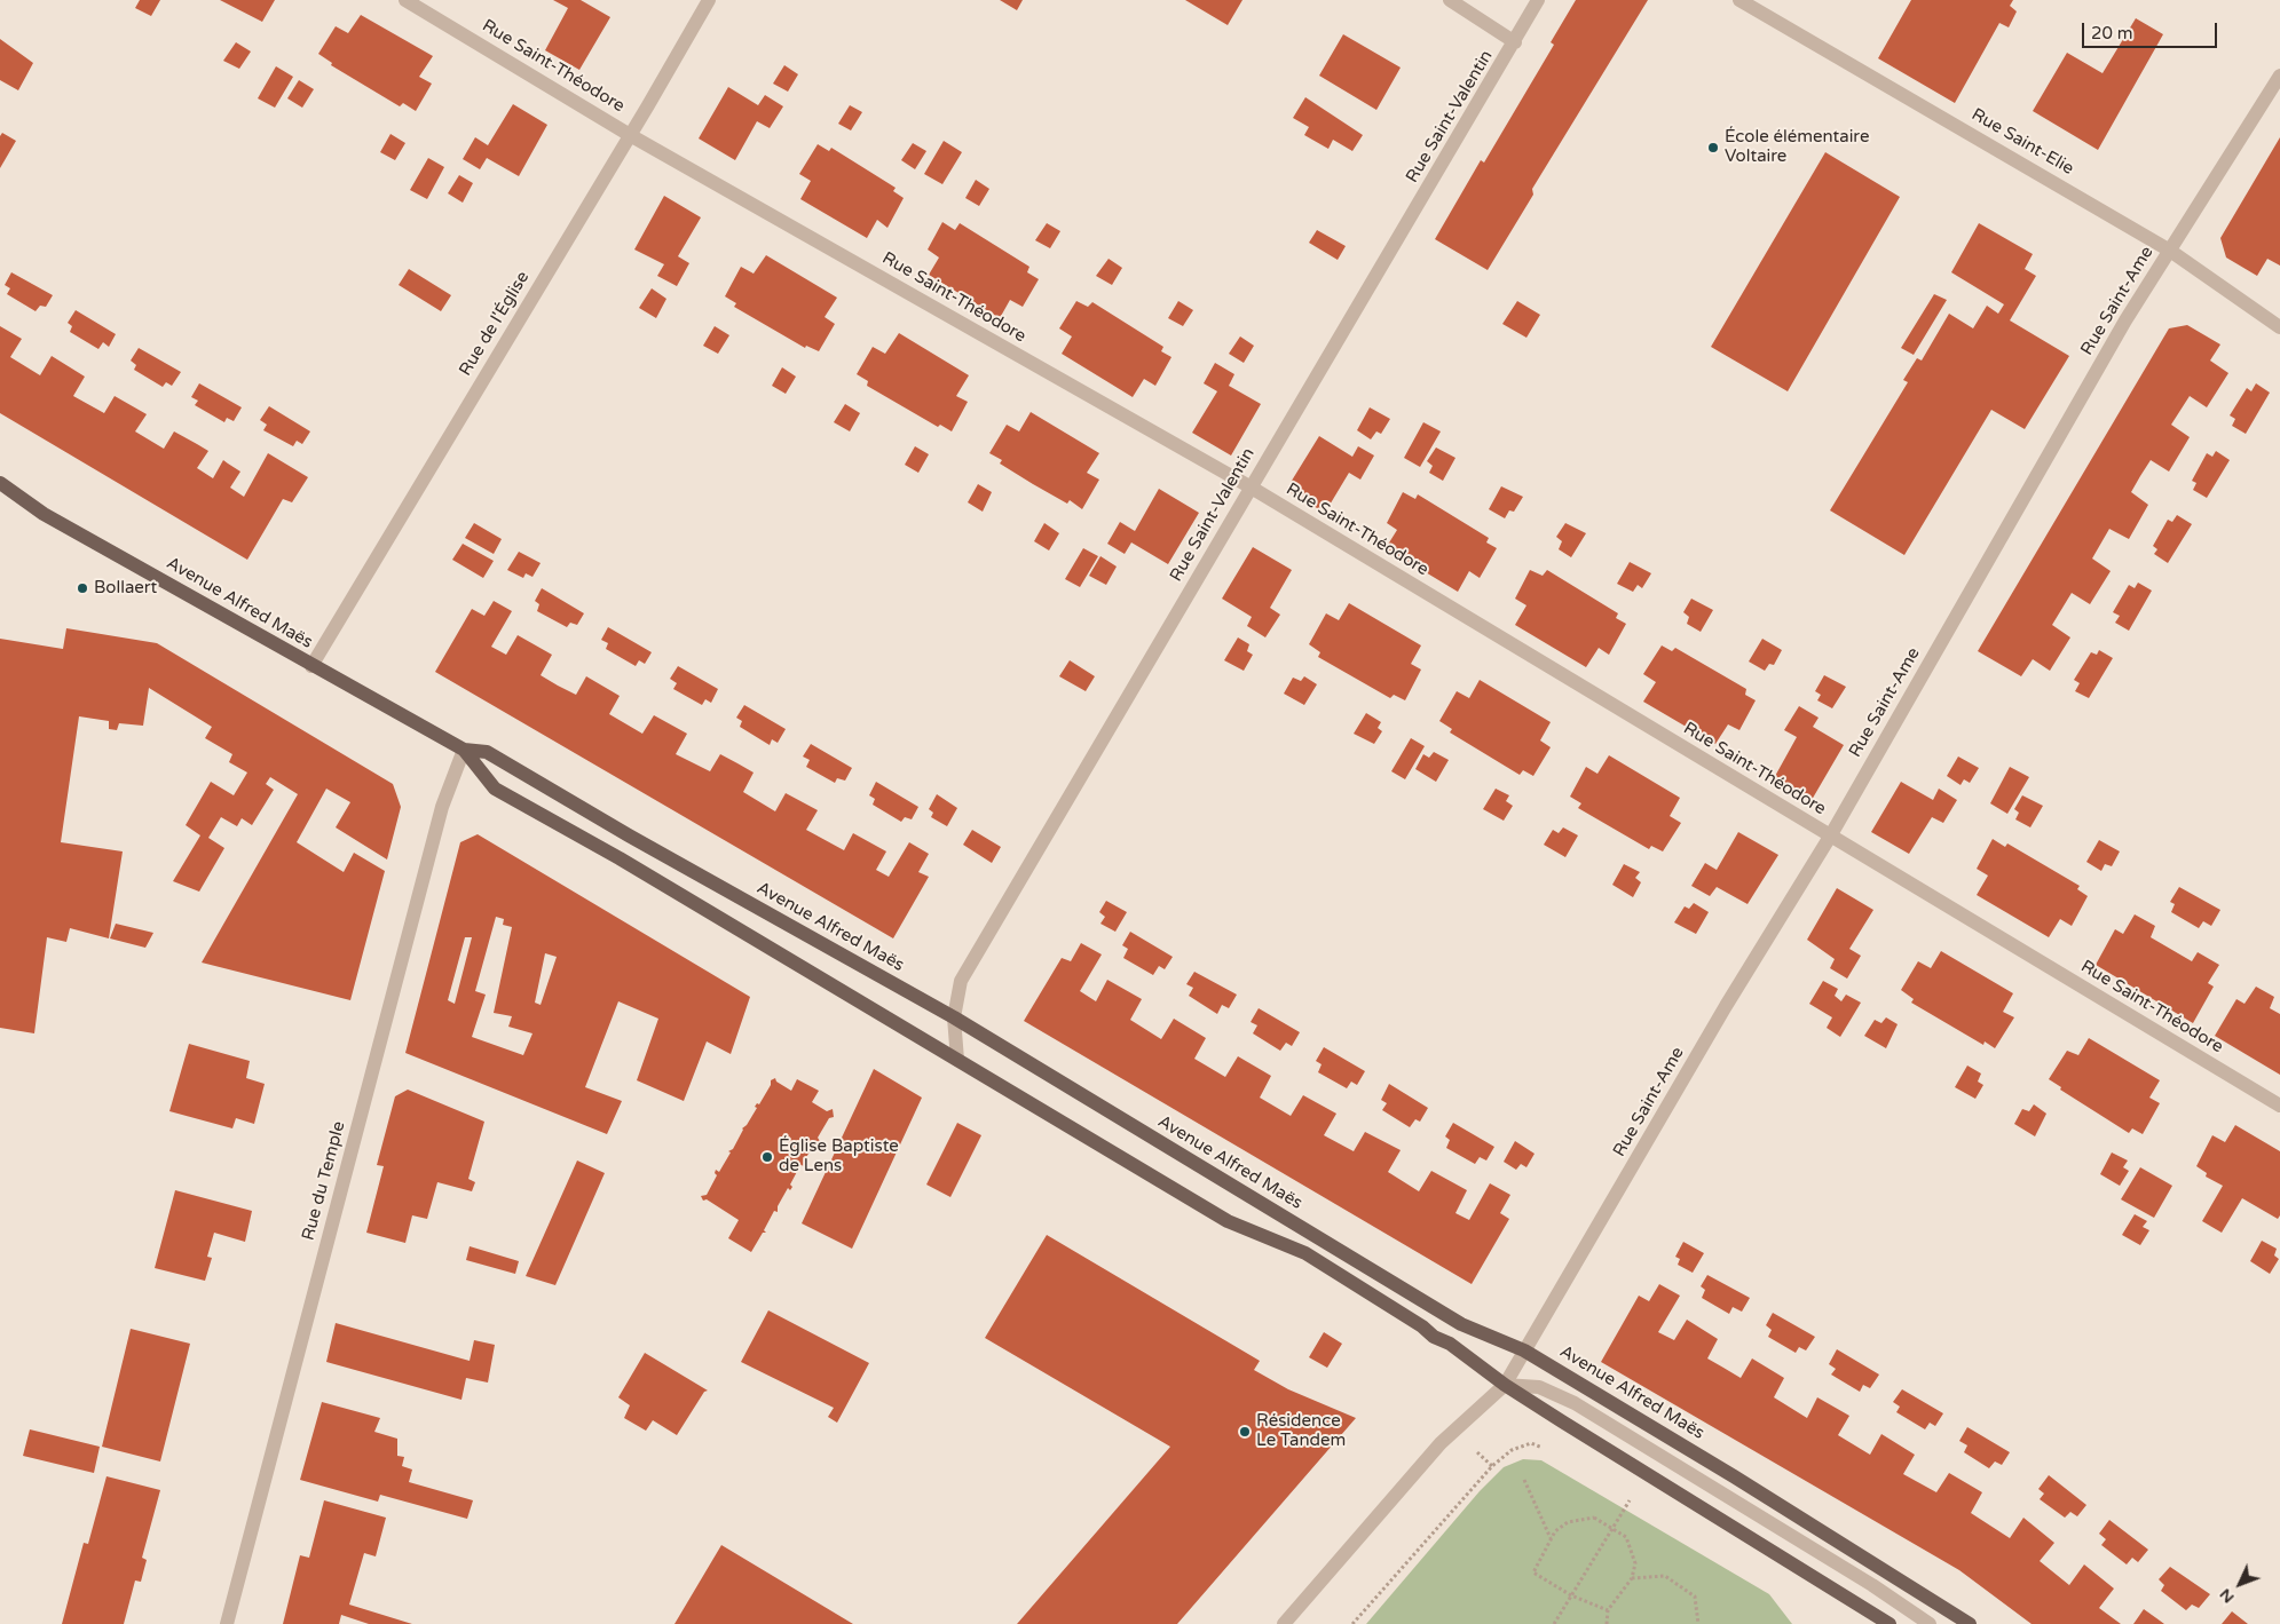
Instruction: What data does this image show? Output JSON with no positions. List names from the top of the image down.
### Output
{
  "streets": {
    "main road": ["Avenue Alfred Maës"],
    "street": [
      "Rue Saint-Théodore",
      "Rue Saint-Valentin",
      "Rue Saint-Elie",
      "Rue Saint-Ame",
      "Rue de l'Église",
      "Rue du Temple"
    ]
  },
  "crossings": [
    ["Rue Saint-Théodore", "Rue Saint-Valentin"],
    ["Rue Saint-Théodore", "Rue Saint-Ame"],
    ["Rue Saint-Théodore", "Rue de l'Église"],
    ["Rue Saint-Valentin", "Avenue Alfred Maës"],
    ["Rue Saint-Elie", "Rue Saint-Ame"],
    ["Rue Saint-Ame", "Avenue Alfred Maës"],
    ["Rue de l'Église", "Avenue Alfred Maës"],
    ["Avenue Alfred Maës", "Rue du Temple"]
  ],
  "places": [
    "École élémentaire Voltaire",
    "Bollaert",
    "Église Baptiste de Lens",
    "Résidence Le Tandem"
  ],
  "scale_bar": "20 m",
  "north": "bottom left"
}
